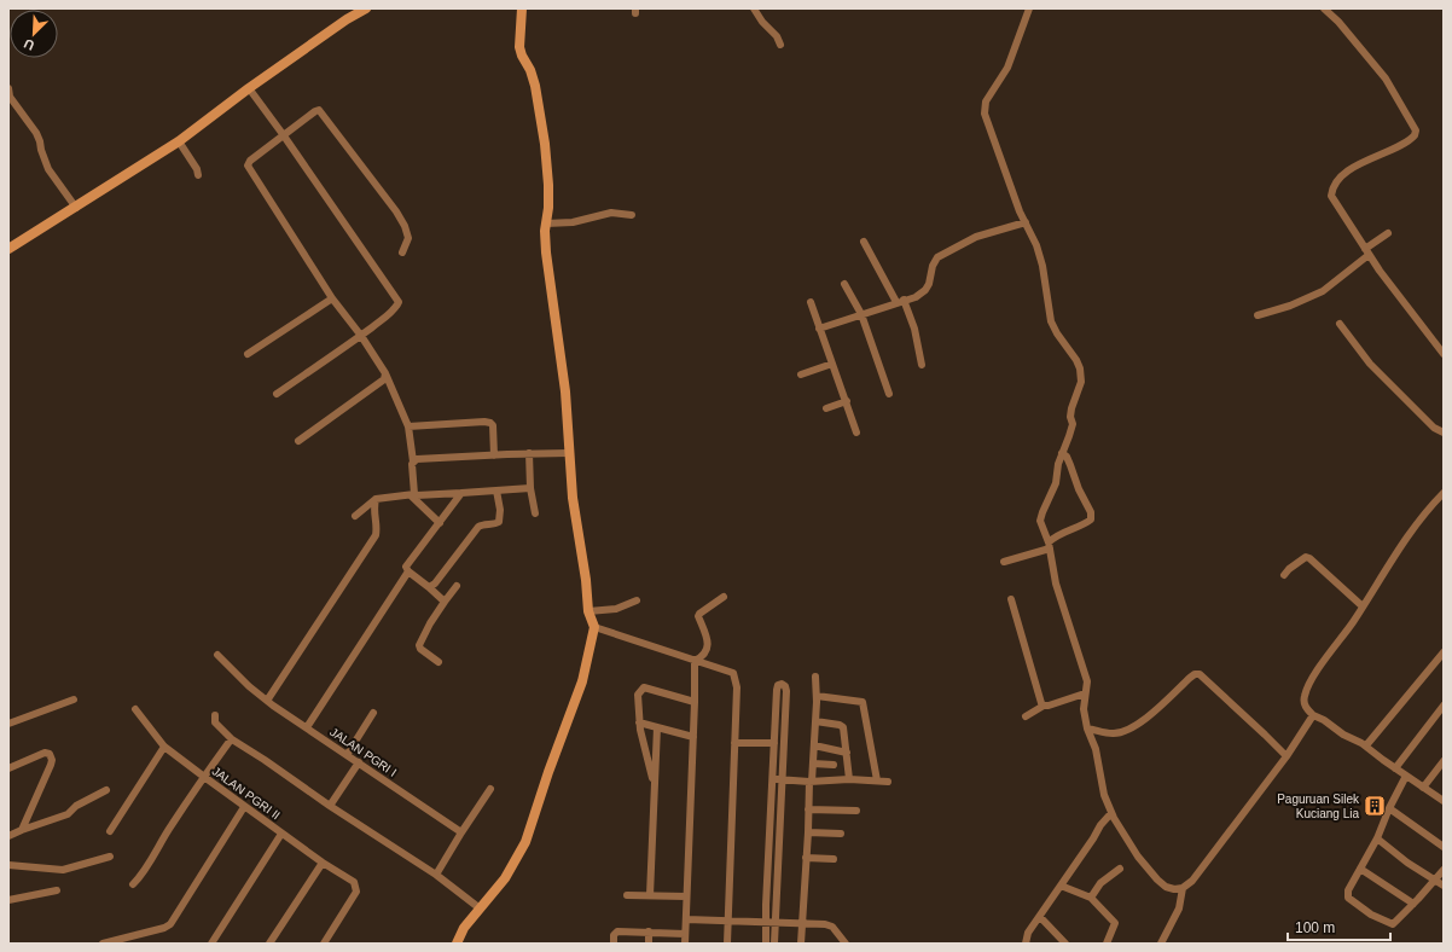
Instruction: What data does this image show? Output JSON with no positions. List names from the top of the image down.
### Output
{
  "streets": {
    "street": ["JALAN PGRI I", "JALAN PGRI II"]
  },
  "places": {
    "building": ["Paguruan Silek Kuciang Lia"]
  },
  "scale_bar": "100 m",
  "north": "bottom left"
}
